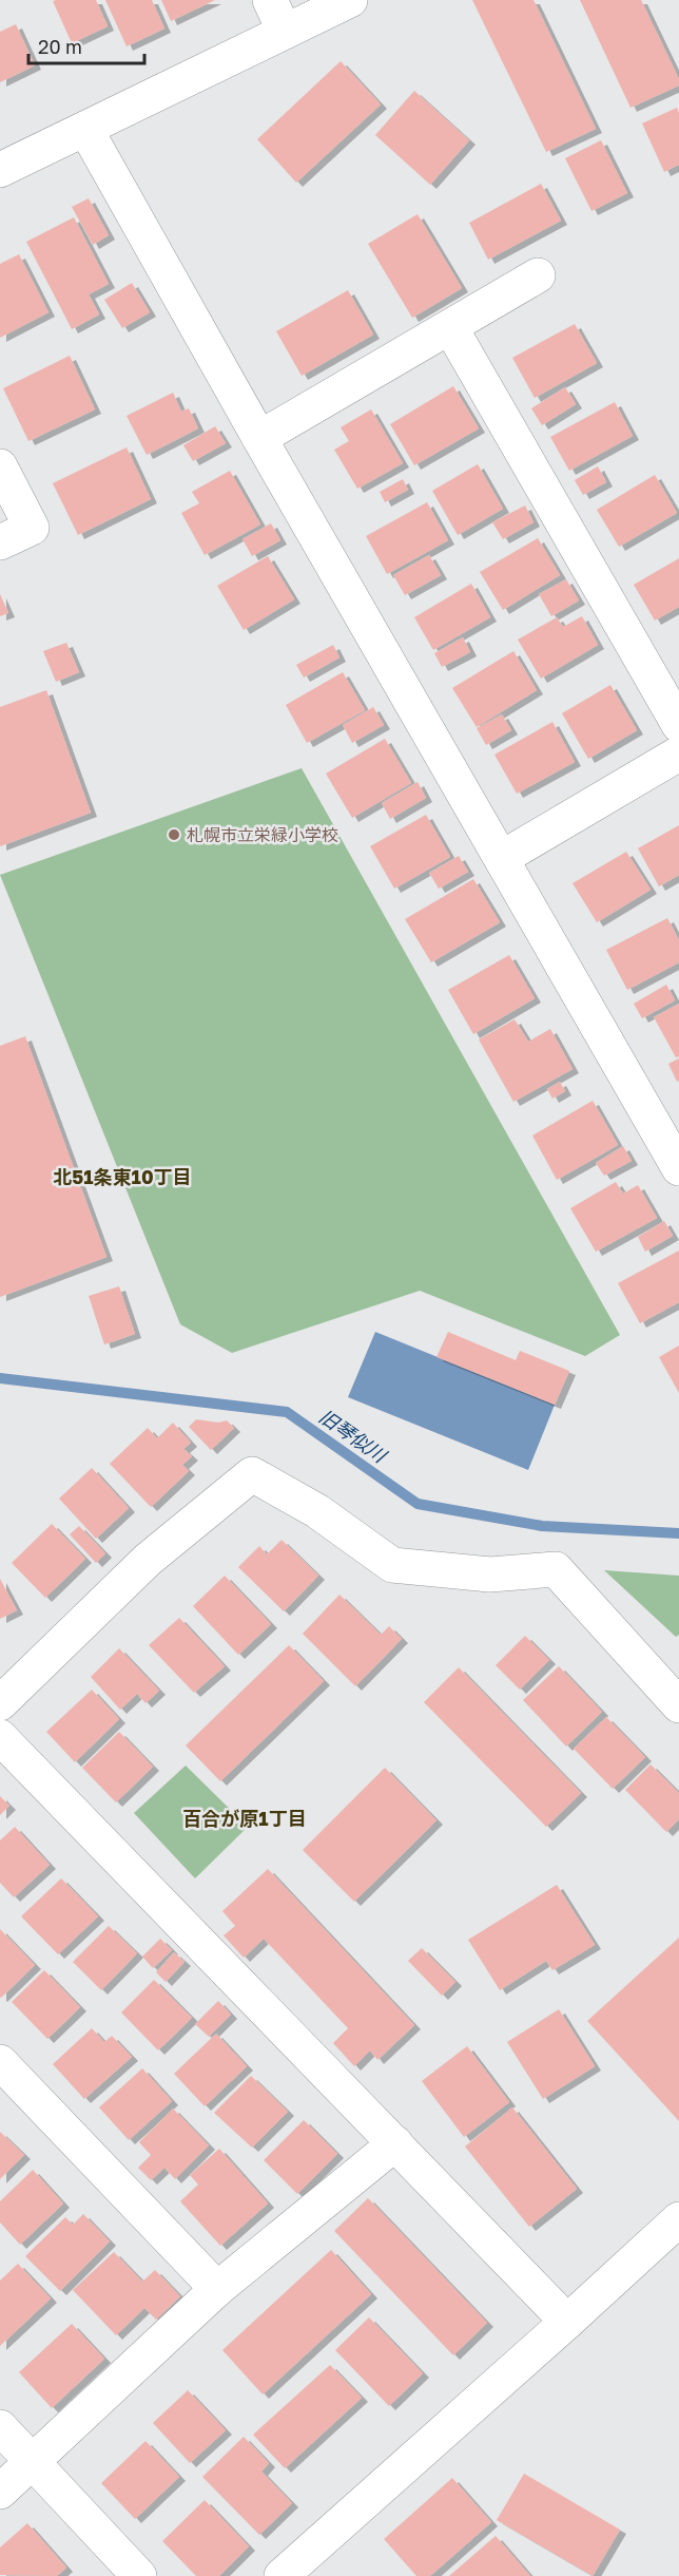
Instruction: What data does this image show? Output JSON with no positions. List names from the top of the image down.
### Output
{
  "districts": ["北51条東10丁目", "百合が原1丁目"],
  "water": ["旧琴似川"],
  "places": ["札幌市立栄緑小学校"],
  "scale_bar": "20 m"
}
